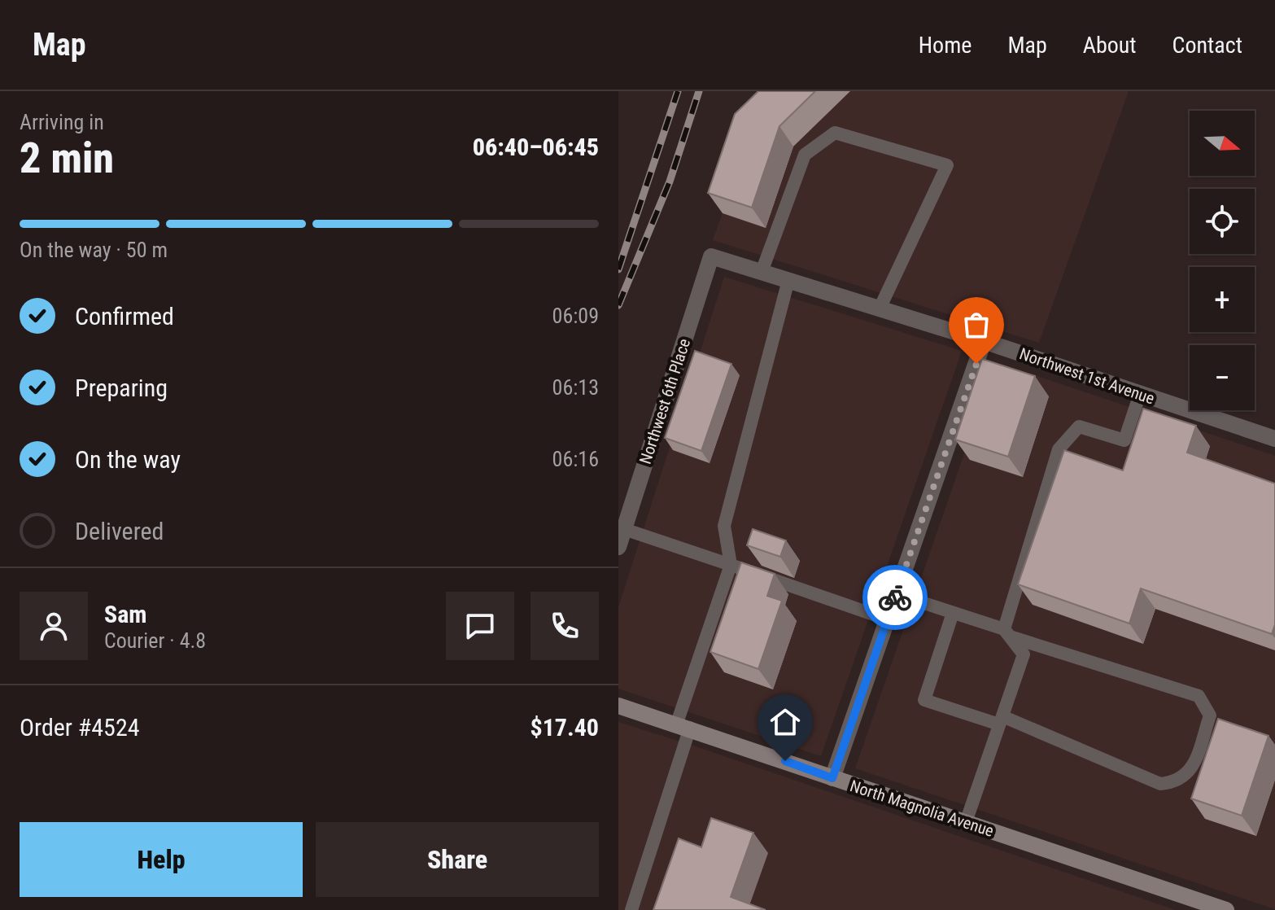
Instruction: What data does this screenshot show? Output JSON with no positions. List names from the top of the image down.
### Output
{
  "streets": {
    "main road": ["North Magnolia Avenue"],
    "street": ["Northwest 1st Avenue", "Northwest 6th Place"]
  },
  "crossings": [
    ["Northwest 1st Avenue", "Northwest 6th Place"]
  ],
  "north": "right",
  "page": {
    "header": "Map",
    "nav": [
      "Home",
      "Map",
      "About",
      "Contact"
    ],
    "heading": ["2 min", "Arriving in", "06:40–06:45"],
    "panel": [
      "Sam",
      "Courier · 4.8",
      "Order #4524",
      "$17.40"
    ],
    "map_buttons": ["+", "−"],
    "bar": "On the way · 50 m",
    "list": [
      ["Confirmed", "06:09"],
      ["Preparing", "06:13"],
      ["On the way", "06:16"],
      "Delivered"
    ],
    "buttons": ["Help", "Share"]
  }
}
